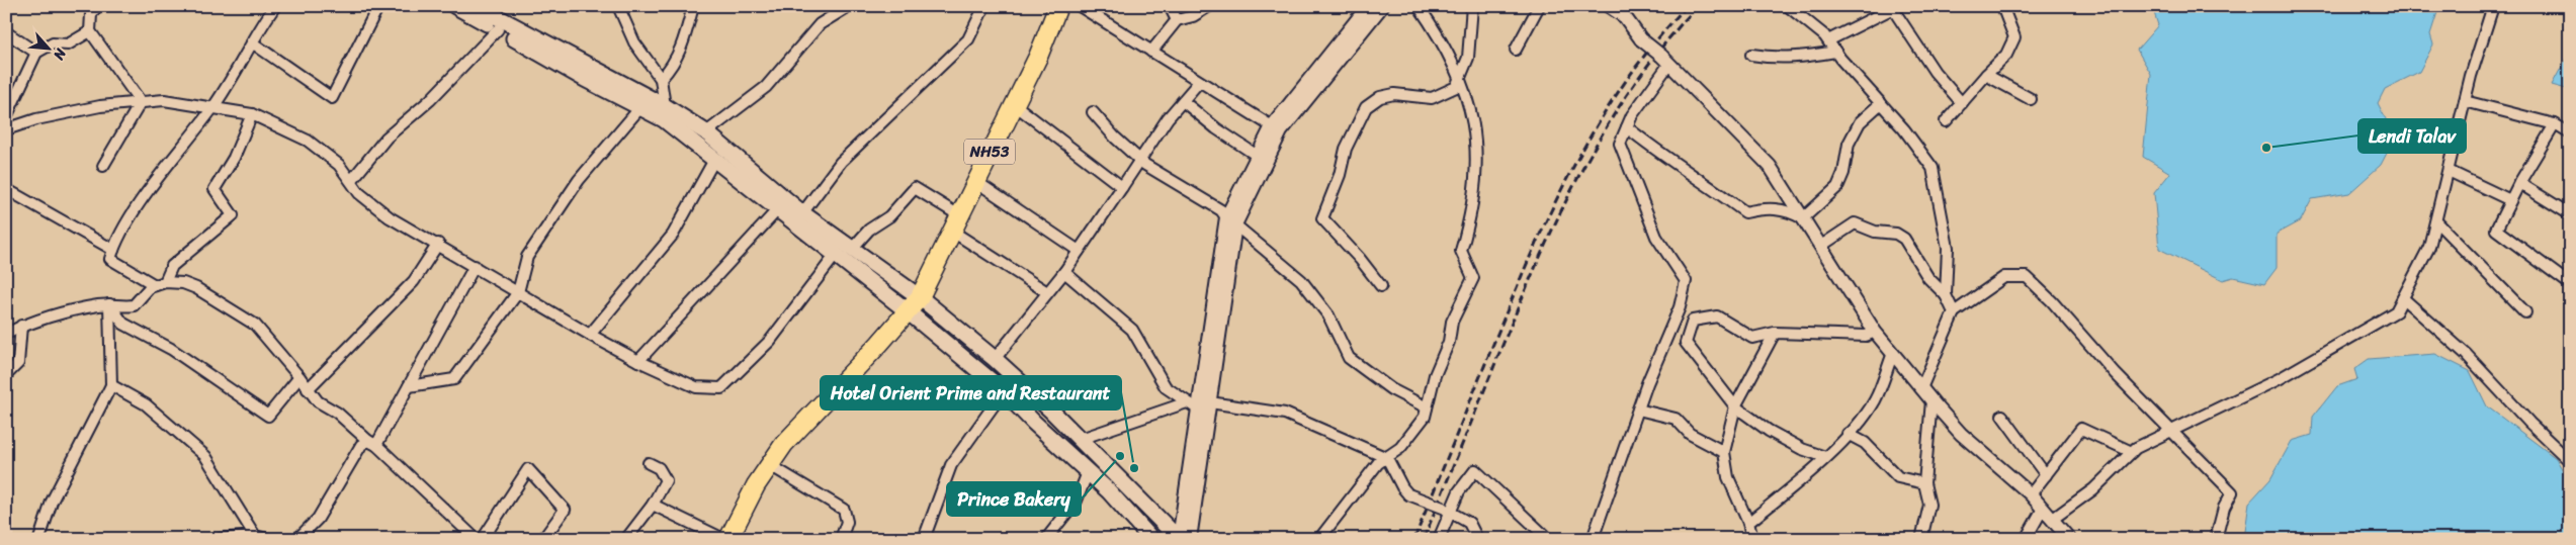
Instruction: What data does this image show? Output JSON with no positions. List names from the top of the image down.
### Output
{
  "streets": {
    "highway": ["NH53"]
  },
  "places": ["Lendi Talav", "Prince Bakery", "Hotel Orient Prime and Restaurant"],
  "north": "bottom right"
}
